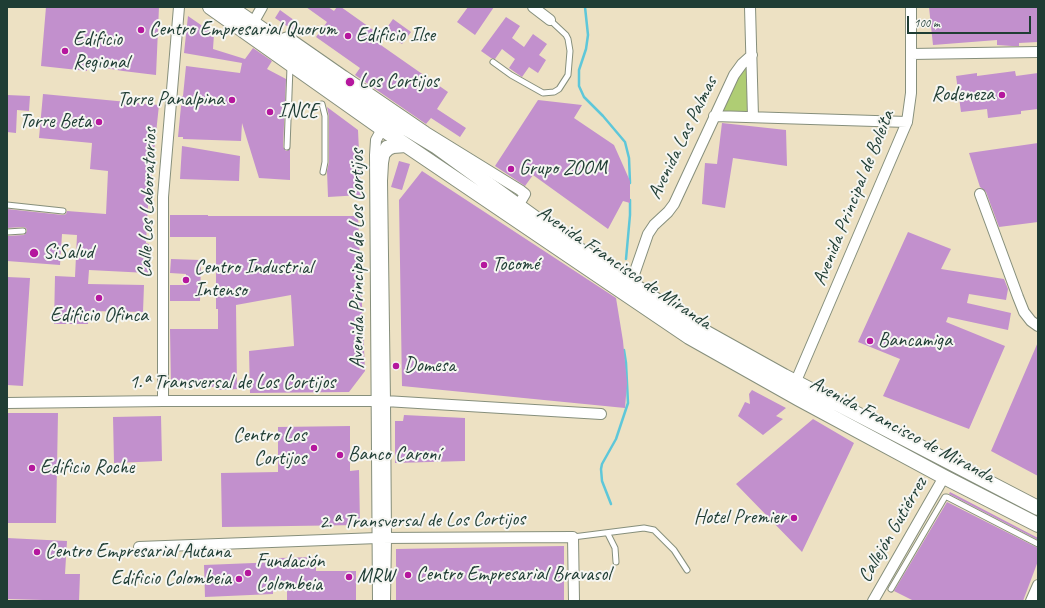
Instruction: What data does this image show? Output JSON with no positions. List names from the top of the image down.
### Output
{
  "streets": {
    "main road": ["Avenida Francisco de Miranda"],
    "street": [
      "Avenida Las Palmas",
      "Avenida Principal de Boleíta",
      "Calle Los Laboratorios",
      "Avenida Principal de Los Cortijos",
      "1.ª Transversal de Los Cortijos",
      "2.ª Transversal de Los Cortijos",
      "Callejón Gutiérrez"
    ]
  },
  "crossings": [
    ["Avenida Las Palmas", "Avenida Francisco de Miranda"],
    ["Avenida Principal de Boleíta", "Avenida Francisco de Miranda"],
    ["Calle Los Laboratorios", "1.ª Transversal de Los Cortijos"],
    ["Avenida Principal de Los Cortijos", "Avenida Francisco de Miranda"],
    ["Avenida Principal de Los Cortijos", "1.ª Transversal de Los Cortijos"],
    ["Avenida Principal de Los Cortijos", "2.ª Transversal de Los Cortijos"],
    ["Avenida Francisco de Miranda", "Callejón Gutiérrez"]
  ],
  "places": [
    "Centro Empresarial Quorum",
    "Edificio Ilse",
    "Edificio Regional",
    "Los Cortijos",
    "Rodeneza",
    "Torre Panalpina",
    "INCE",
    "Torre Beta",
    "Grupo ZOOM",
    "SiSalud",
    "Tocomé",
    "Centro Industrial Intenso",
    "Edificio Ofinca",
    "Bancamiga",
    "Domesa",
    "Centro Los Cortijos",
    "Banco Caroní",
    "Edificio Roche",
    "Hotel Premier",
    "Centro Empresarial Autana",
    "Fundación Colombeia",
    "Centro Empresarial Bravasol",
    "MRW",
    "Edificio Colombeia"
  ],
  "scale_bar": "100 m"
}
